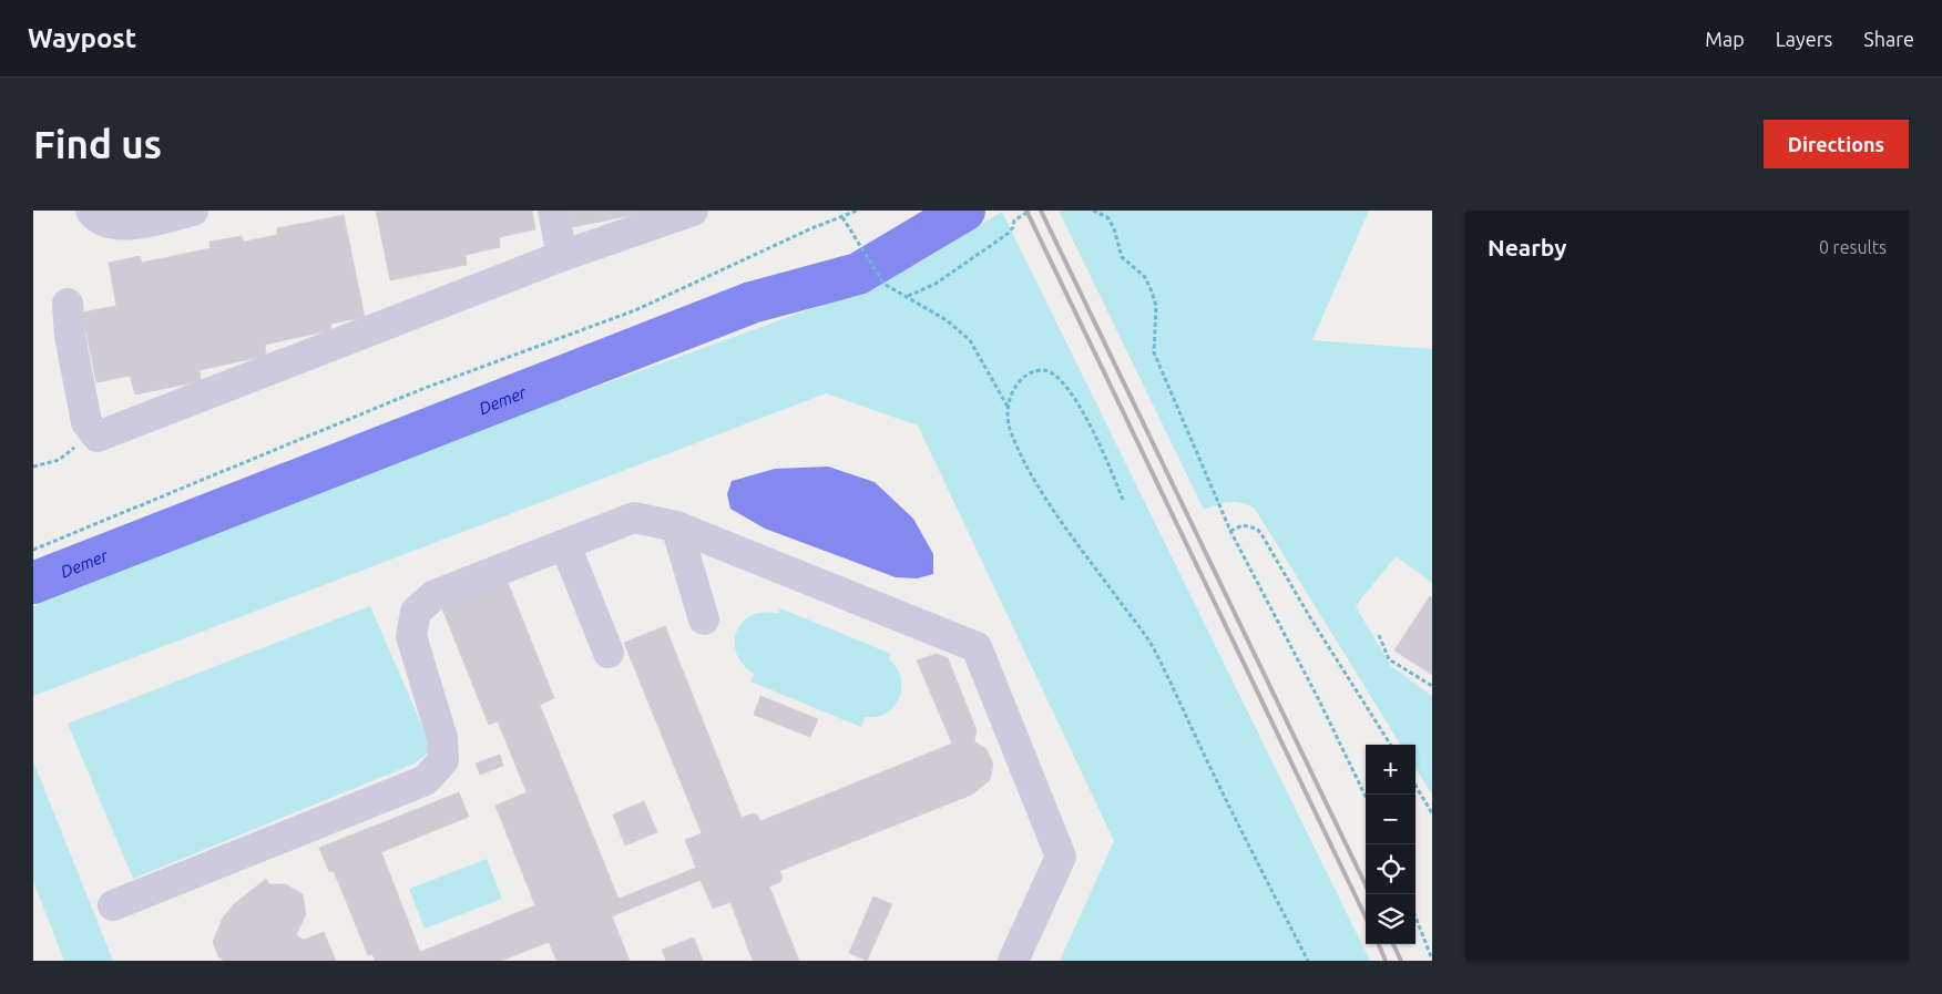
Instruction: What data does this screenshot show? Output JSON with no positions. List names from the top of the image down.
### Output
{
  "water": ["Demer"],
  "page": {
    "header": "Waypost",
    "nav": ["Map", "Layers", "Share"],
    "buttons": "Directions",
    "title": "Find us",
    "heading": ["Nearby", "0 results"],
    "map_buttons": ["+", "−"]
  }
}
